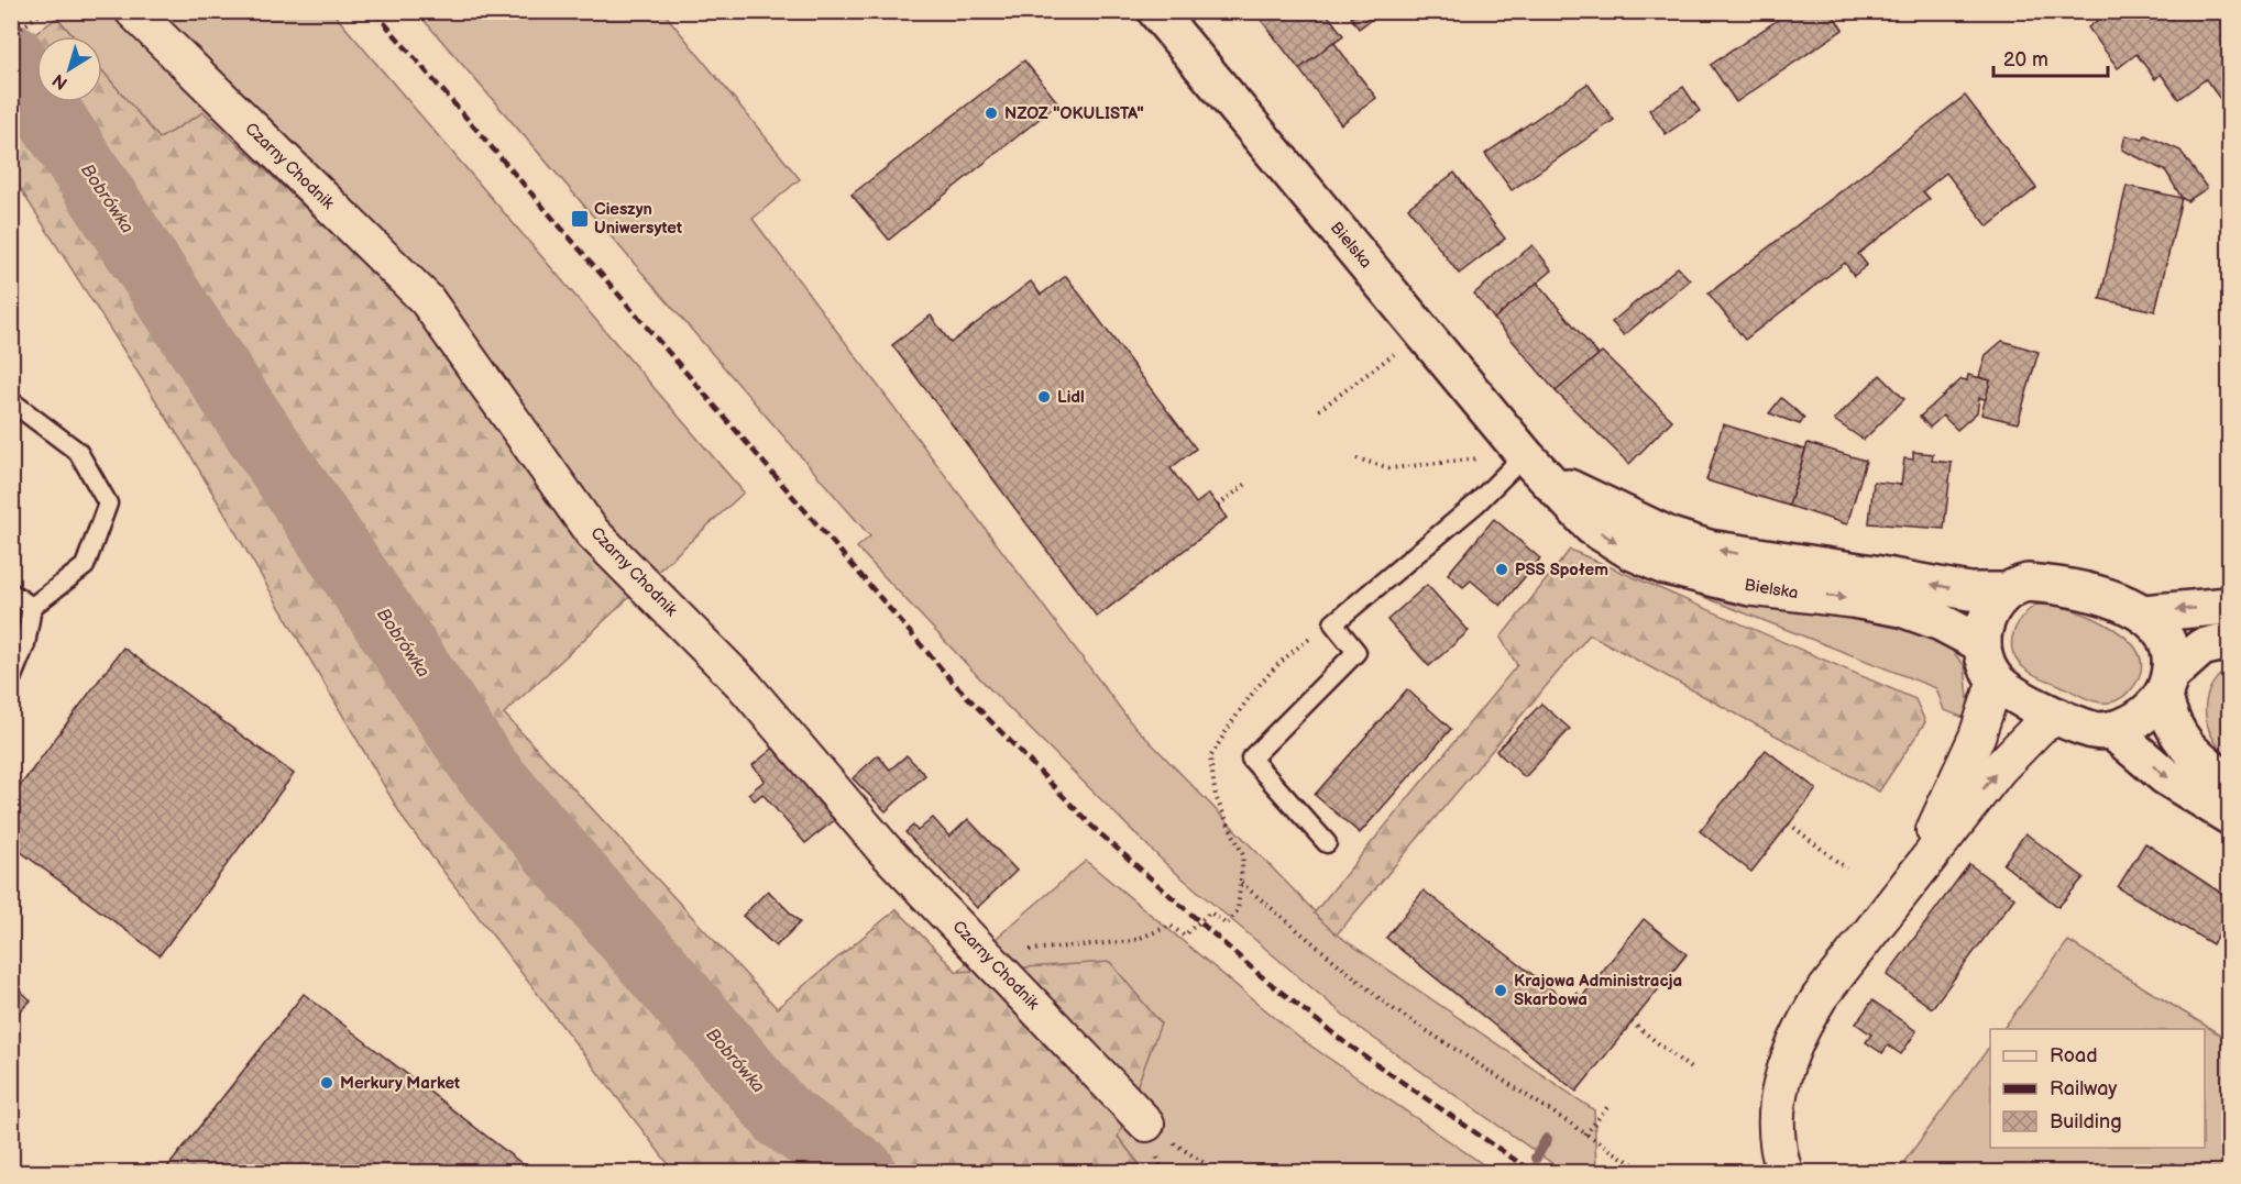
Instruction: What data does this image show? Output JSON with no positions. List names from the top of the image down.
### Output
{
  "streets": {
    "street": ["Czarny Chodnik", "Bielska"]
  },
  "water": ["Bobrówka"],
  "places": {
    "other": [
      "NZOZ \"OKULISTA\"",
      "Lidl",
      "PSS Społem",
      "Krajowa Administracja Skarbowa",
      "Merkury Market"
    ],
    "transit": ["Cieszyn Uniwersytet"]
  },
  "legend": ["Road", "Railway", "Building"],
  "scale_bar": "20 m",
  "north": "bottom left"
}
